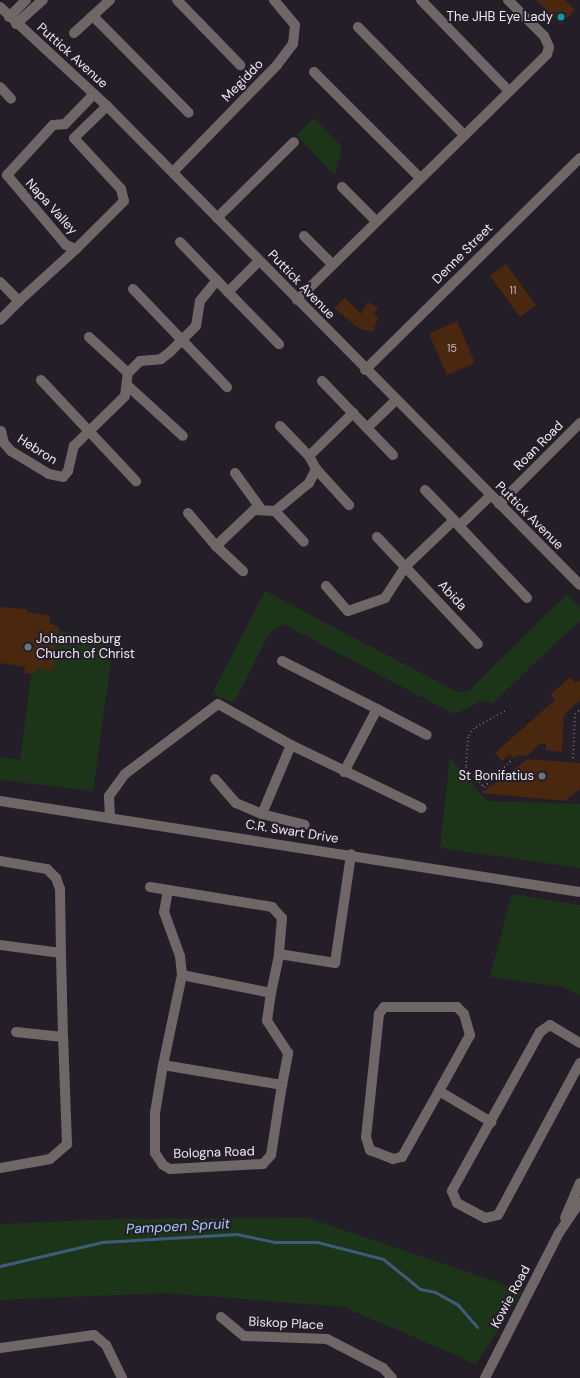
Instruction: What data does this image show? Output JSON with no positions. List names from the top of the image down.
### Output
{
  "streets": {
    "street": [
      "Puttick Avenue",
      "Megiddo",
      "Napa Valley",
      "Denne Street",
      "Roan Road",
      "Hebron",
      "Abida",
      "C.R. Swart Drive",
      "Bologna Road",
      "Kowie Road",
      "Biskop Place"
    ]
  },
  "crossings": [
    ["Puttick Avenue", "Megiddo"],
    ["Puttick Avenue", "Napa Valley"],
    ["Puttick Avenue", "Denne Street"],
    ["Puttick Avenue", "Roan Road"]
  ],
  "water": ["Pampoen Spruit"],
  "places": ["The JHB Eye Lady", "Johannesburg Church of Christ", "St Bonifatius"],
  "house_numbers": ["11", "15"]
}
